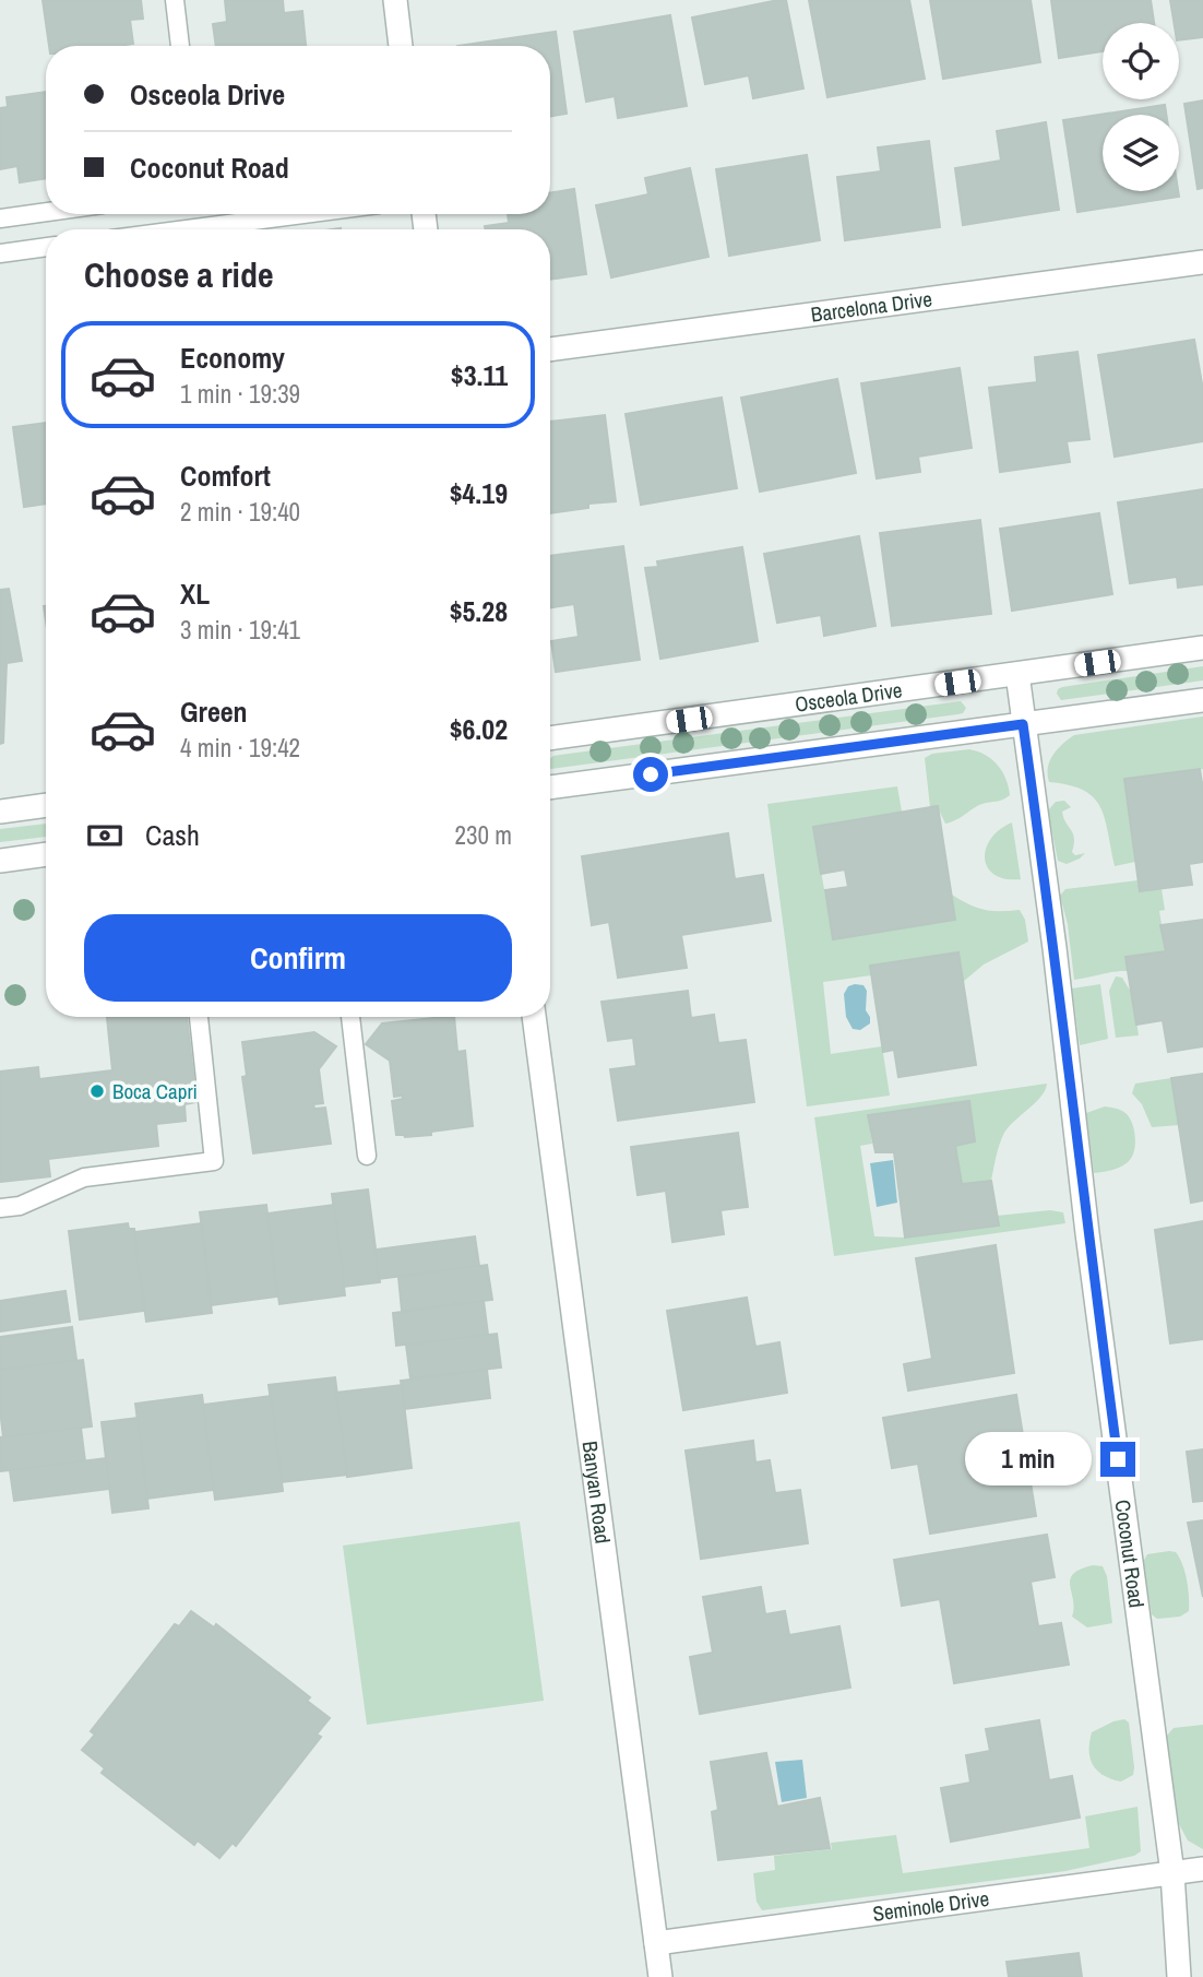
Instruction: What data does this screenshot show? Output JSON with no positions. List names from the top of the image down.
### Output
{
  "streets": {
    "street": [
      "Barcelona Drive",
      "Osceola Drive",
      "Banyan Road",
      "Coconut Road",
      "Seminole Drive"
    ]
  },
  "crossings": [
    ["Osceola Drive", "Coconut Road"],
    ["Banyan Road", "Seminole Drive"],
    ["Coconut Road", "Seminole Drive"]
  ],
  "places": ["Boca Capri"],
  "page": {
    "banner": ["Osceola Drive", "Coconut Road"],
    "heading": "Choose a ride",
    "list": [
      {
        "name": "Economy",
        "note": "1 min · 19:39",
        "value": "$3.11"
      },
      {
        "name": "Comfort",
        "note": "2 min · 19:40",
        "value": "$4.19"
      },
      {
        "name": "XL",
        "note": "3 min · 19:41",
        "value": "$5.28"
      },
      {
        "name": "Green",
        "note": "4 min · 19:42",
        "value": "$6.02"
      }
    ],
    "pay": ["Cash", "230 m"],
    "buttons": "Confirm",
    "bubble": "1 min"
  }
}
